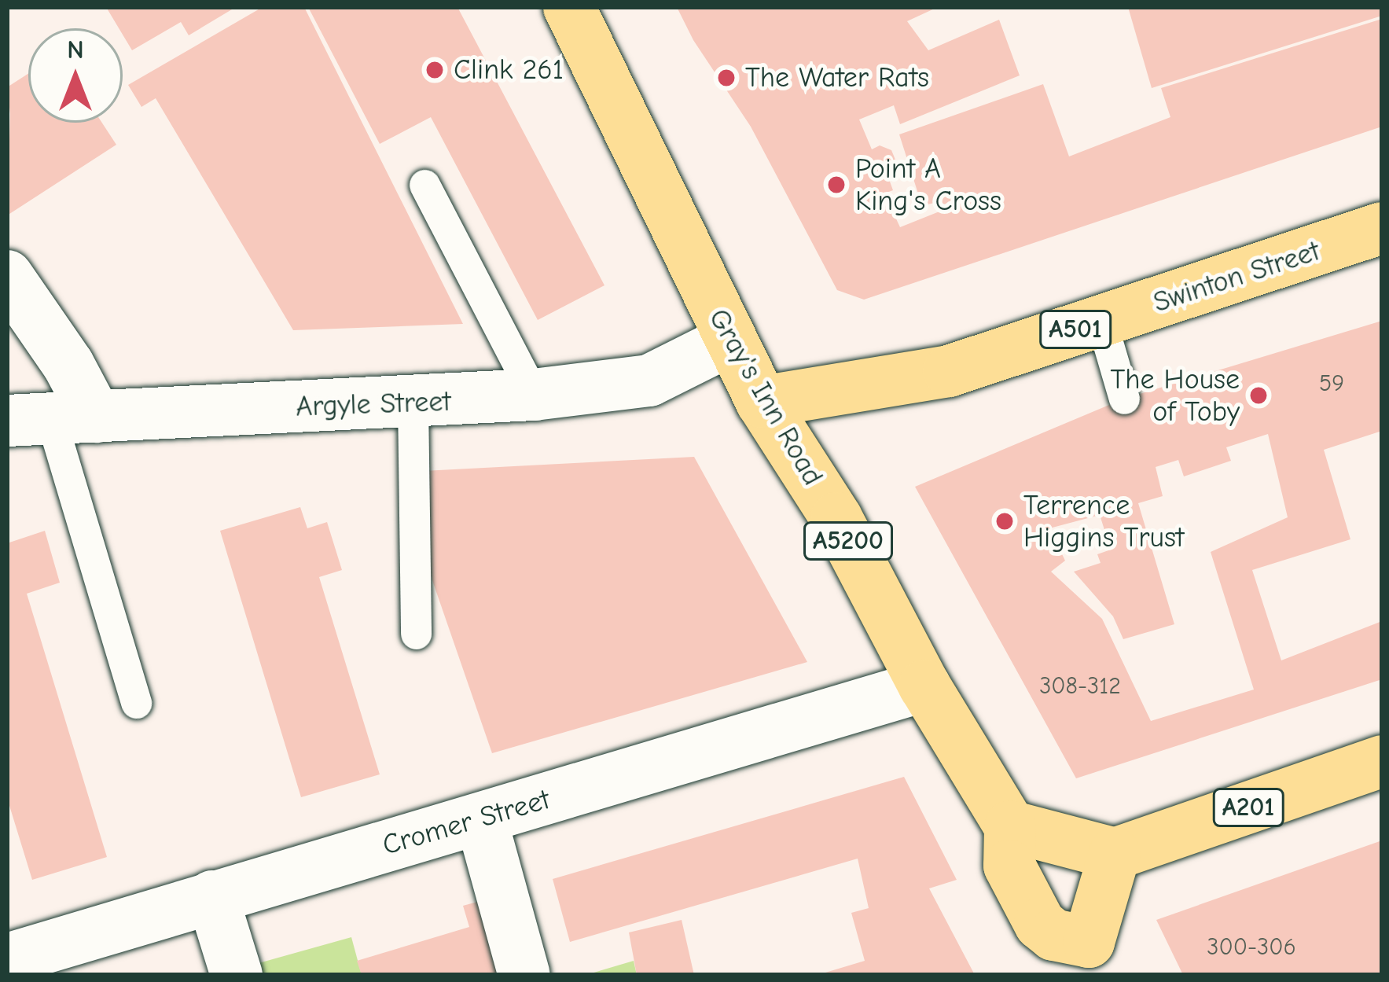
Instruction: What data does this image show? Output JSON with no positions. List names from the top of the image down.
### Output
{
  "streets": {
    "main road": [
      "Swinton Street",
      "A501",
      "Gray's Inn Road",
      "A5200",
      "A201"
    ],
    "street": ["Argyle Street", "Cromer Street"]
  },
  "crossings": [
    ["Swinton Street", "Gray's Inn Road"],
    ["Gray's Inn Road", "Argyle Street"],
    ["Gray's Inn Road", "A5200"],
    ["Gray's Inn Road", "Cromer Street"],
    ["A5200", "A201"]
  ],
  "places": [
    "Clink 261",
    "The Water Rats",
    "Point A King's Cross",
    "The House of Toby",
    "Terrence Higgins Trust"
  ],
  "house_numbers": ["59", "308-312", "300-306"],
  "north": "top"
}
